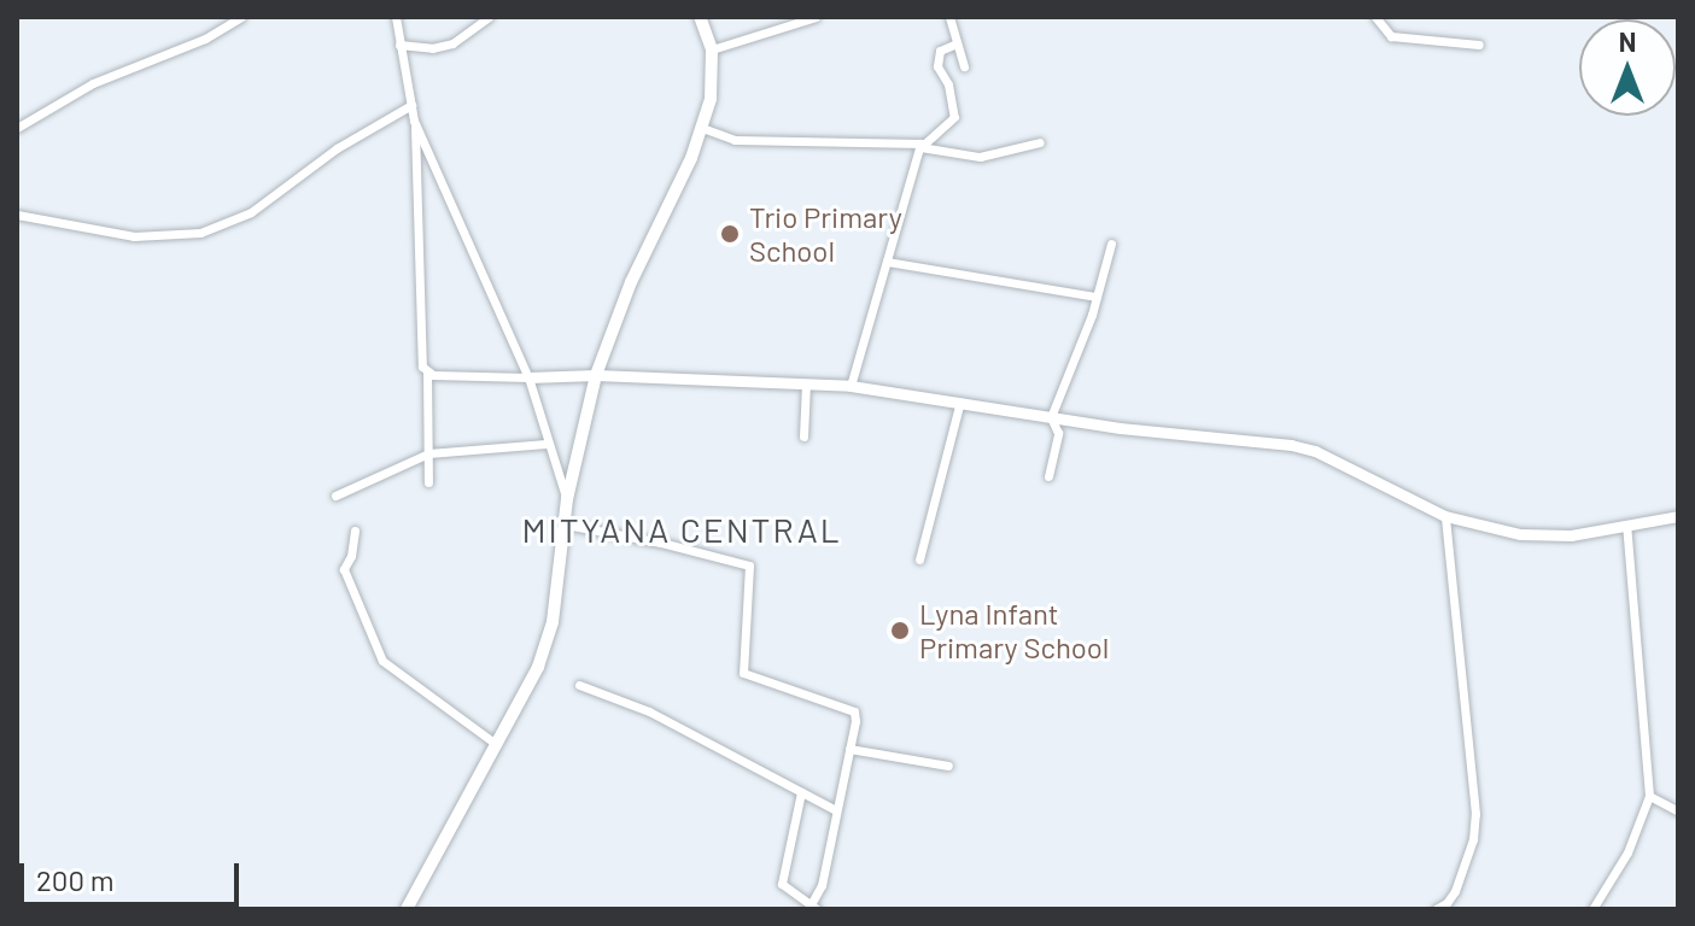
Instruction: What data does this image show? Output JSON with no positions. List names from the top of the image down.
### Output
{
  "districts": ["MITYANA CENTRAL"],
  "places": ["Trio Primary School", "Lyna Infant Primary School"],
  "scale_bar": "200 m",
  "north": "top"
}
